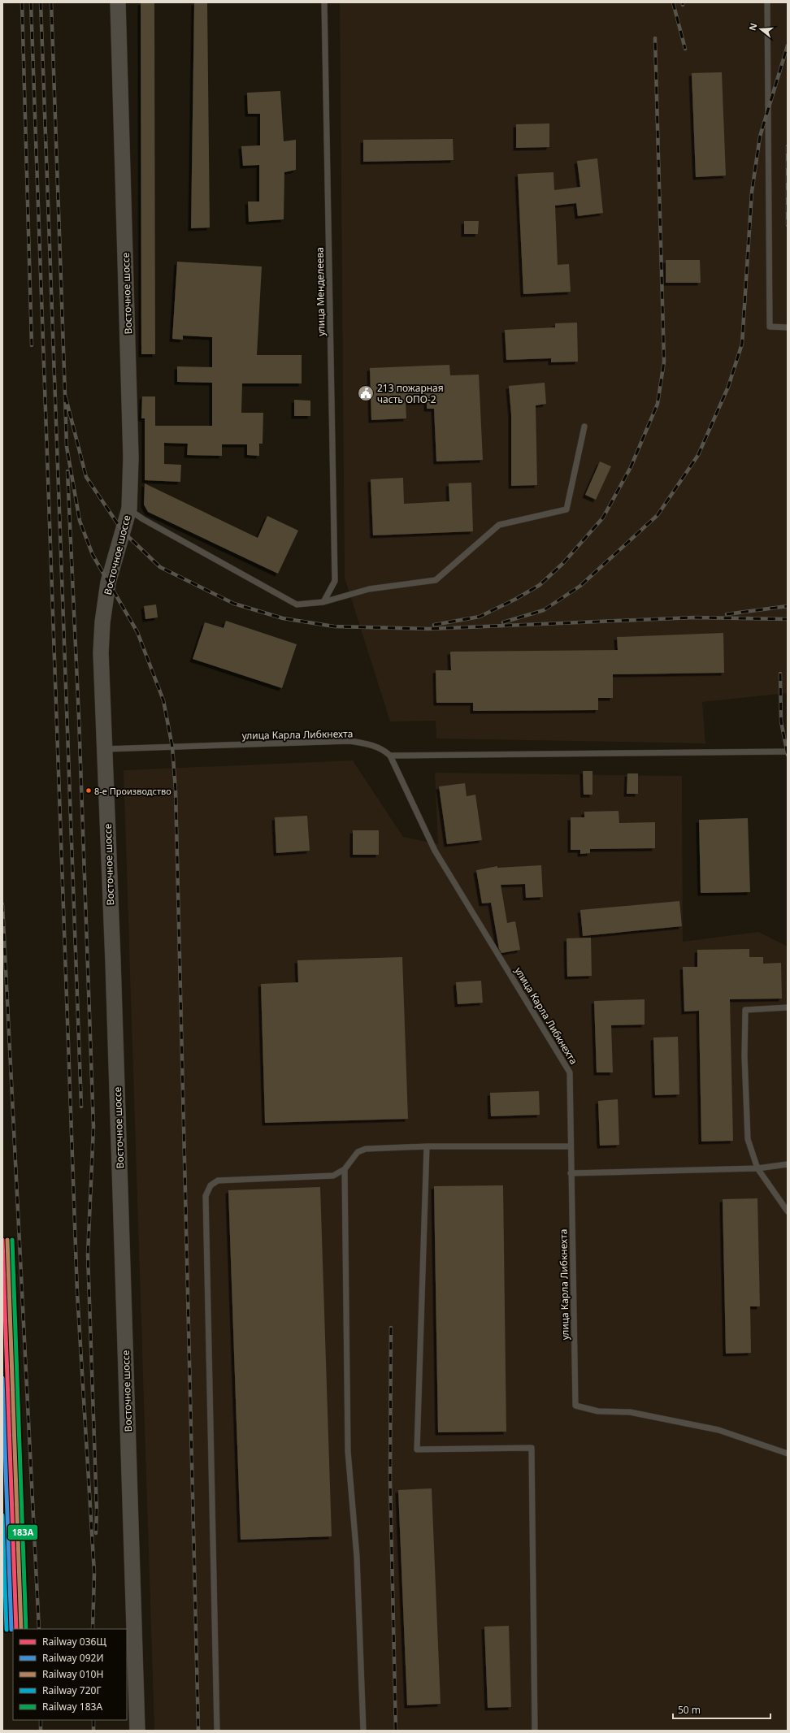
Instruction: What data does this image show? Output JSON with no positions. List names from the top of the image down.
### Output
{
  "streets": {
    "street": ["Восточное шоссе"],
    "lane": ["улица Менделеева", "улица Карла Либкнехта"]
  },
  "crossings": [
    ["Восточное шоссе", "улица Карла Либкнехта"]
  ],
  "places": {
    "public building": ["213 пожарная часть ОПО-2"],
    "other": ["8-е Производство"]
  },
  "lines": [
    "rail line 036Щ",
    "rail line 010Н",
    "rail line 183А",
    "rail line 092И",
    "rail line 720Г"
  ],
  "legend": [
    "Railway 036Щ",
    "Railway 092И",
    "Railway 010Н",
    "Railway 720Г",
    "Railway 183А"
  ],
  "scale_bar": "50 m",
  "north": "left"
}
